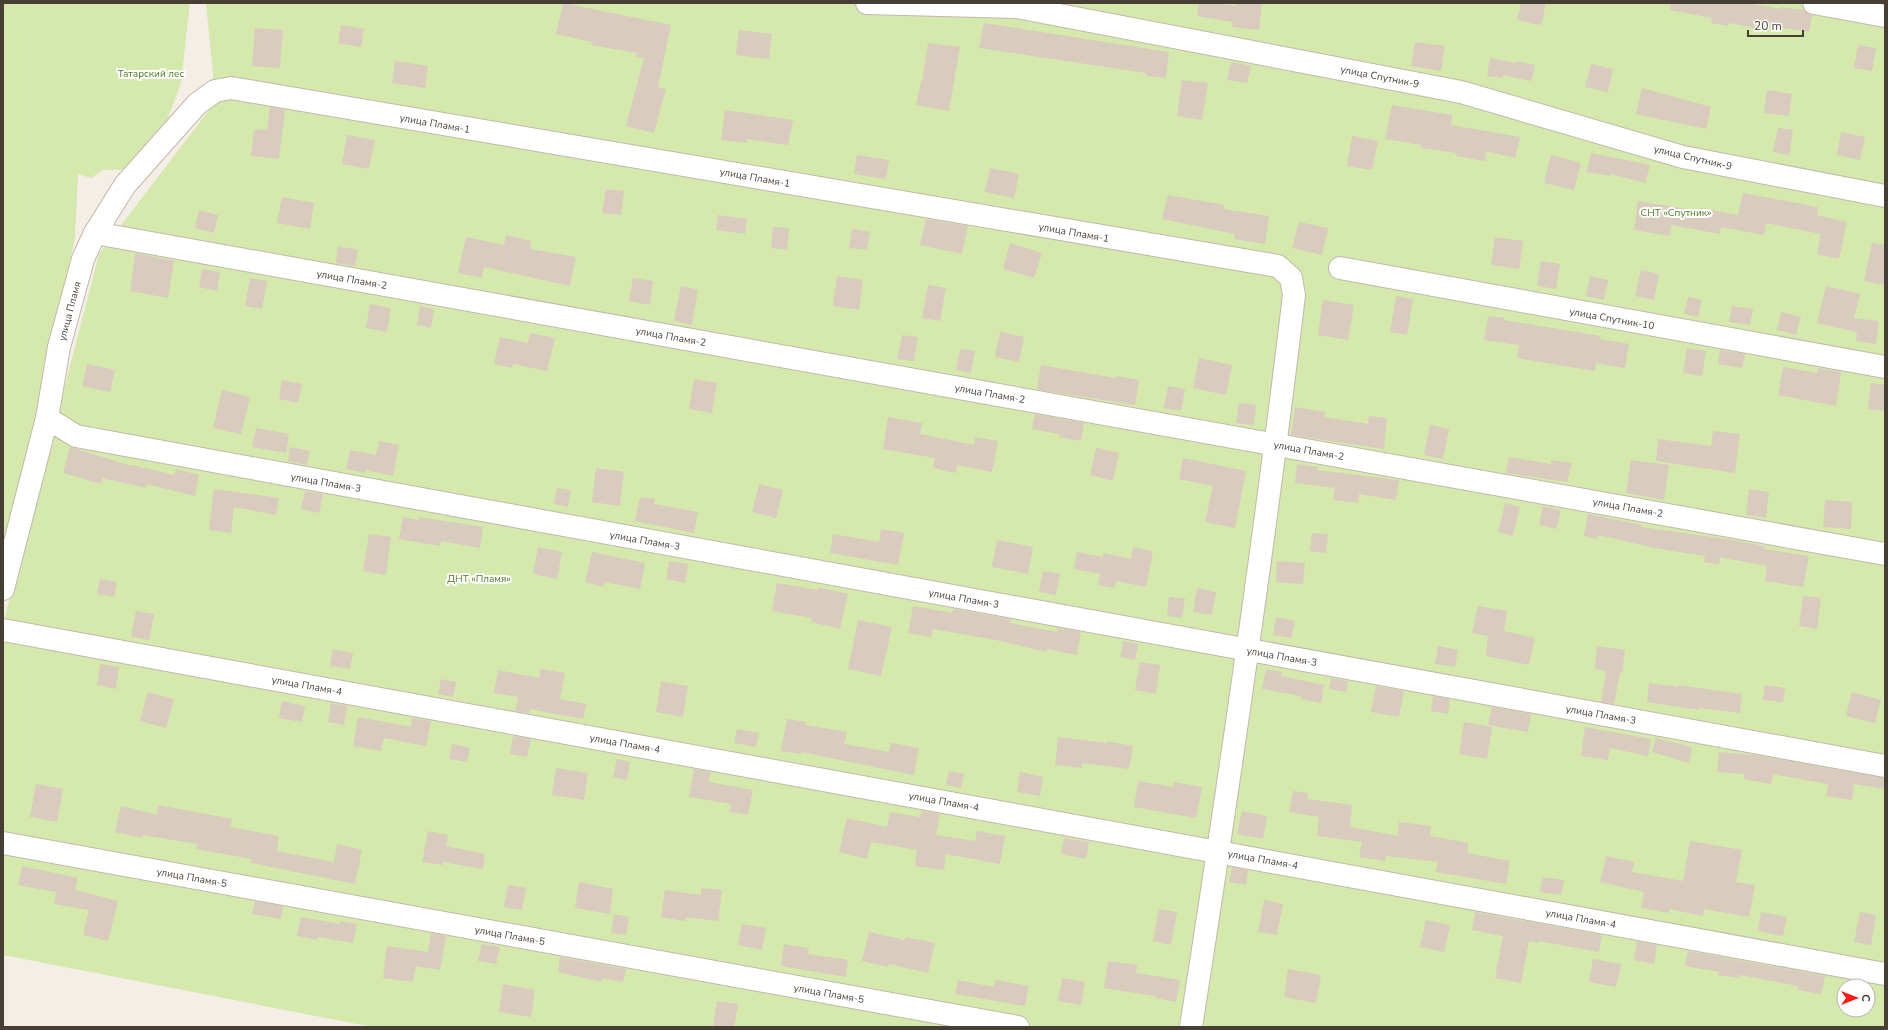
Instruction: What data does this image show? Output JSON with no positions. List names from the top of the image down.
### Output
{
  "streets": {
    "street": [
      "улица Спутник-9",
      "улица Пламя-1",
      "улица Пламя-2",
      "улица Пламя",
      "улица Спутник-10",
      "улица Пламя-3",
      "улица Пламя-4",
      "улица Пламя-5"
    ]
  },
  "crossings": [
    ["улица Пламя-1", "улица Пламя-2"],
    ["улица Пламя-1", "улица Пламя"],
    ["улица Пламя-2", "улица Пламя"],
    ["улица Пламя", "улица Пламя-3"]
  ],
  "parks": ["Татарский лес", "СНТ «Спутник»", "ДНТ «Пламя»"],
  "scale_bar": "20 m",
  "north": "right"
}
